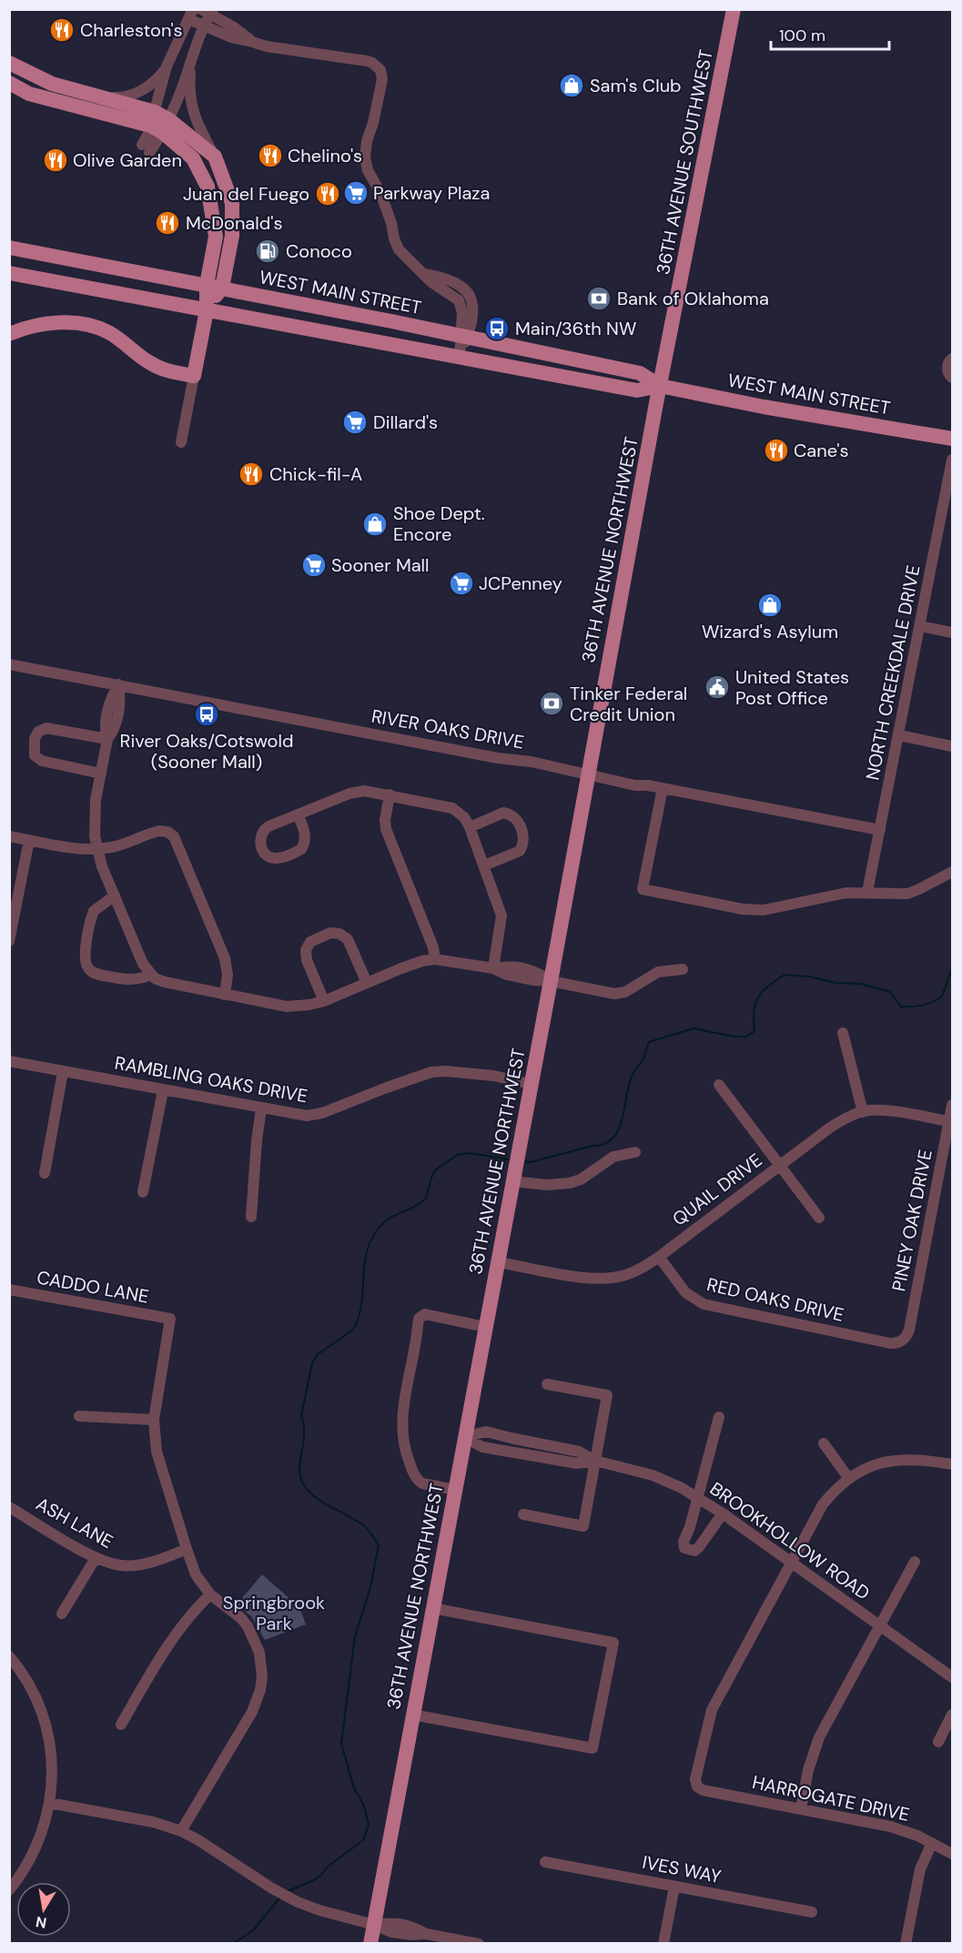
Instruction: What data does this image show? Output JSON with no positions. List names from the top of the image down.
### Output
{
  "streets": {
    "main road": ["36TH AVENUE SOUTHWEST", "WEST MAIN STREET", "36TH AVENUE NORTHWEST"],
    "street": [
      "NORTH CREEKDALE DRIVE",
      "RIVER OAKS DRIVE",
      "RAMBLING OAKS DRIVE",
      "QUAIL DRIVE",
      "PINEY OAK DRIVE",
      "CADDO LANE",
      "RED OAKS DRIVE",
      "ASH LANE",
      "BROOKHOLLOW ROAD",
      "HARROGATE DRIVE",
      "IVES WAY"
    ]
  },
  "crossings": [
    ["36TH AVENUE SOUTHWEST", "WEST MAIN STREET"],
    ["36TH AVENUE SOUTHWEST", "36TH AVENUE NORTHWEST"],
    ["WEST MAIN STREET", "36TH AVENUE NORTHWEST"],
    ["36TH AVENUE NORTHWEST", "RIVER OAKS DRIVE"],
    ["36TH AVENUE NORTHWEST", "RAMBLING OAKS DRIVE"],
    ["36TH AVENUE NORTHWEST", "QUAIL DRIVE"],
    ["36TH AVENUE NORTHWEST", "BROOKHOLLOW ROAD"],
    ["NORTH CREEKDALE DRIVE", "RIVER OAKS DRIVE"],
    ["QUAIL DRIVE", "PINEY OAK DRIVE"],
    ["QUAIL DRIVE", "RED OAKS DRIVE"],
    ["PINEY OAK DRIVE", "RED OAKS DRIVE"],
    ["BROOKHOLLOW ROAD", "HARROGATE DRIVE"]
  ],
  "parks": ["Springbrook Park"],
  "places": {
    "restaurant": [
      "Charleston's",
      "Chelino's",
      "Olive Garden",
      "Juan del Fuego",
      "McDonald's",
      "Cane's",
      "Chick-fil-A"
    ],
    "shop": ["Sam's Club", "Shoe Dept. Encore", "Wizard's Asylum"],
    "supermarket": [
      "Parkway Plaza",
      "Dillard's",
      "Sooner Mall",
      "JCPenney"
    ],
    "fuel station": ["Conoco"],
    "bank": ["Bank of Oklahoma", "Tinker Federal Credit Union"],
    "bus stop": ["Main/36th NW", "River Oaks/Cotswold (Sooner Mall)"],
    "public building": ["United States Post Office"]
  },
  "scale_bar": "100 m",
  "north": "bottom"
}
